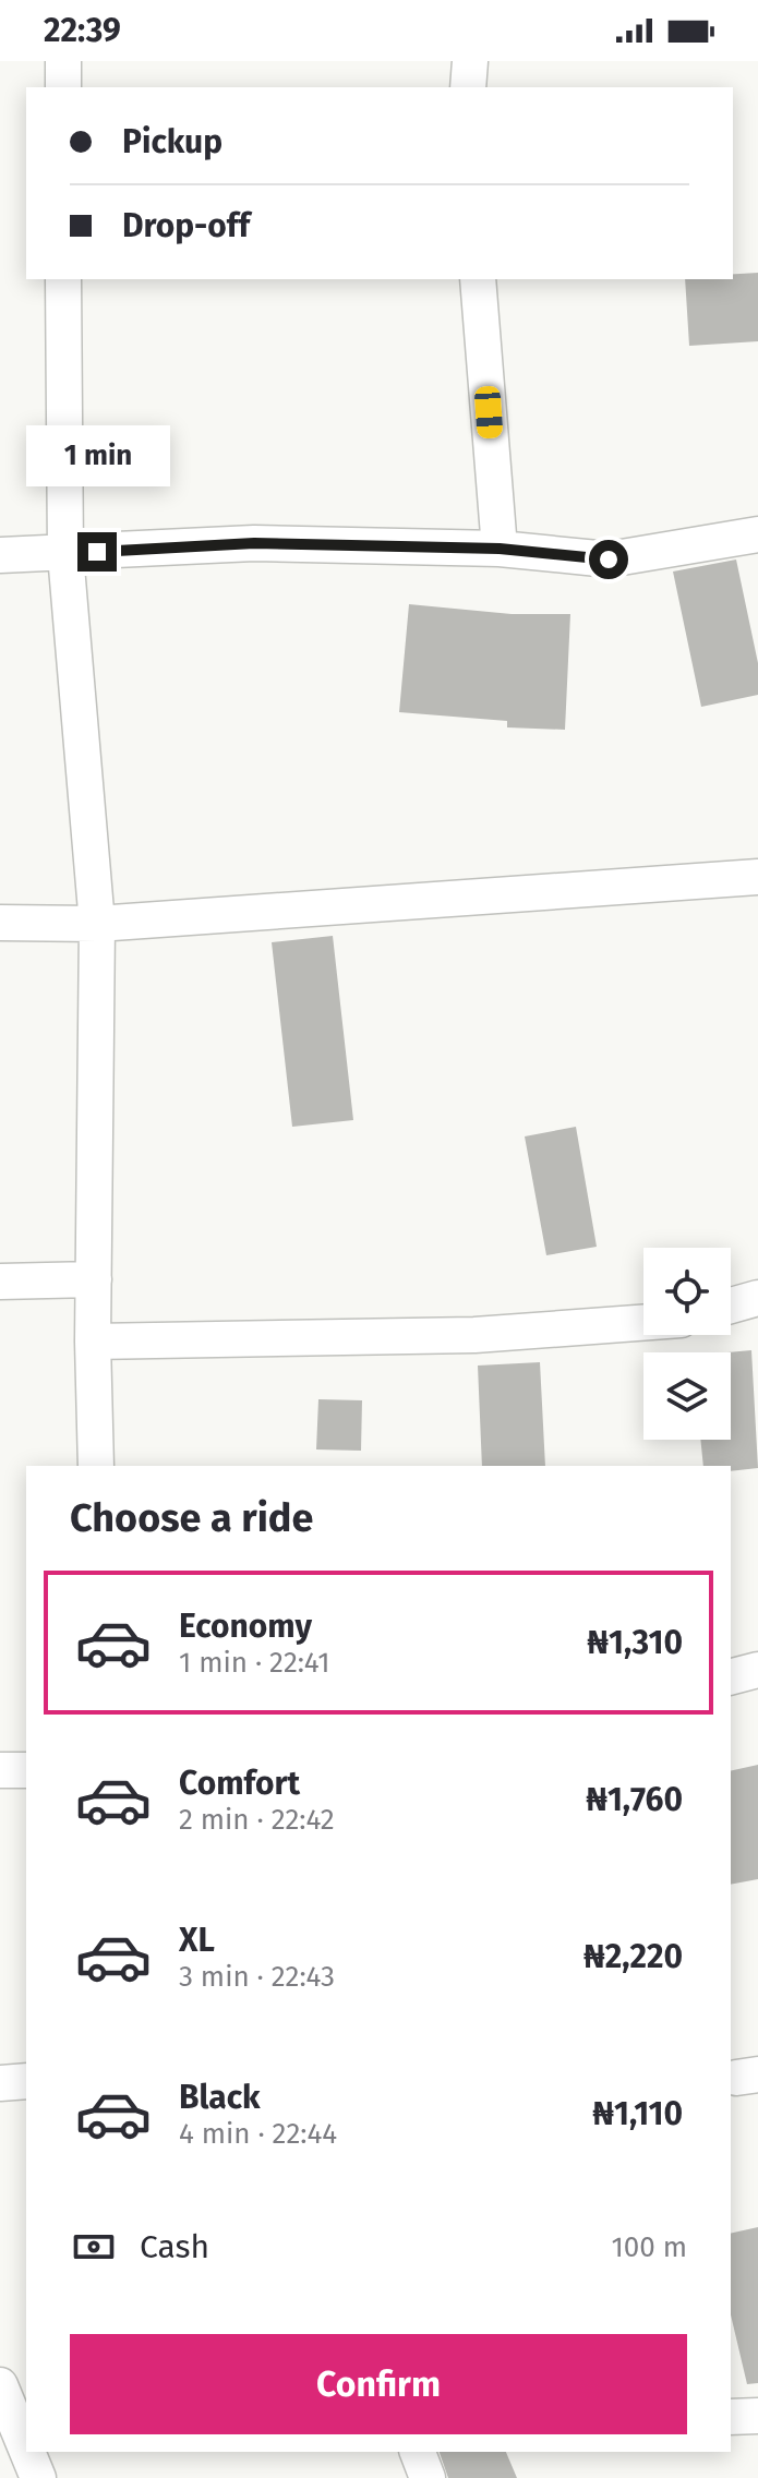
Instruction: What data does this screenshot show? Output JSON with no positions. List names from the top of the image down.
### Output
{
  "page": {
    "status": "22:39",
    "banner": ["Pickup", "Drop-off"],
    "bubble": "1 min",
    "heading": "Choose a ride",
    "list": [
      {
        "name": "Economy",
        "note": "1 min · 22:41",
        "value": "₦1,310"
      },
      {
        "name": "Comfort",
        "note": "2 min · 22:42",
        "value": "₦1,760"
      },
      {
        "name": "XL",
        "note": "3 min · 22:43",
        "value": "₦2,220"
      },
      {
        "name": "Black",
        "note": "4 min · 22:44",
        "value": "₦1,110"
      }
    ],
    "pay": ["Cash", "100 m"],
    "buttons": "Confirm"
  }
}
